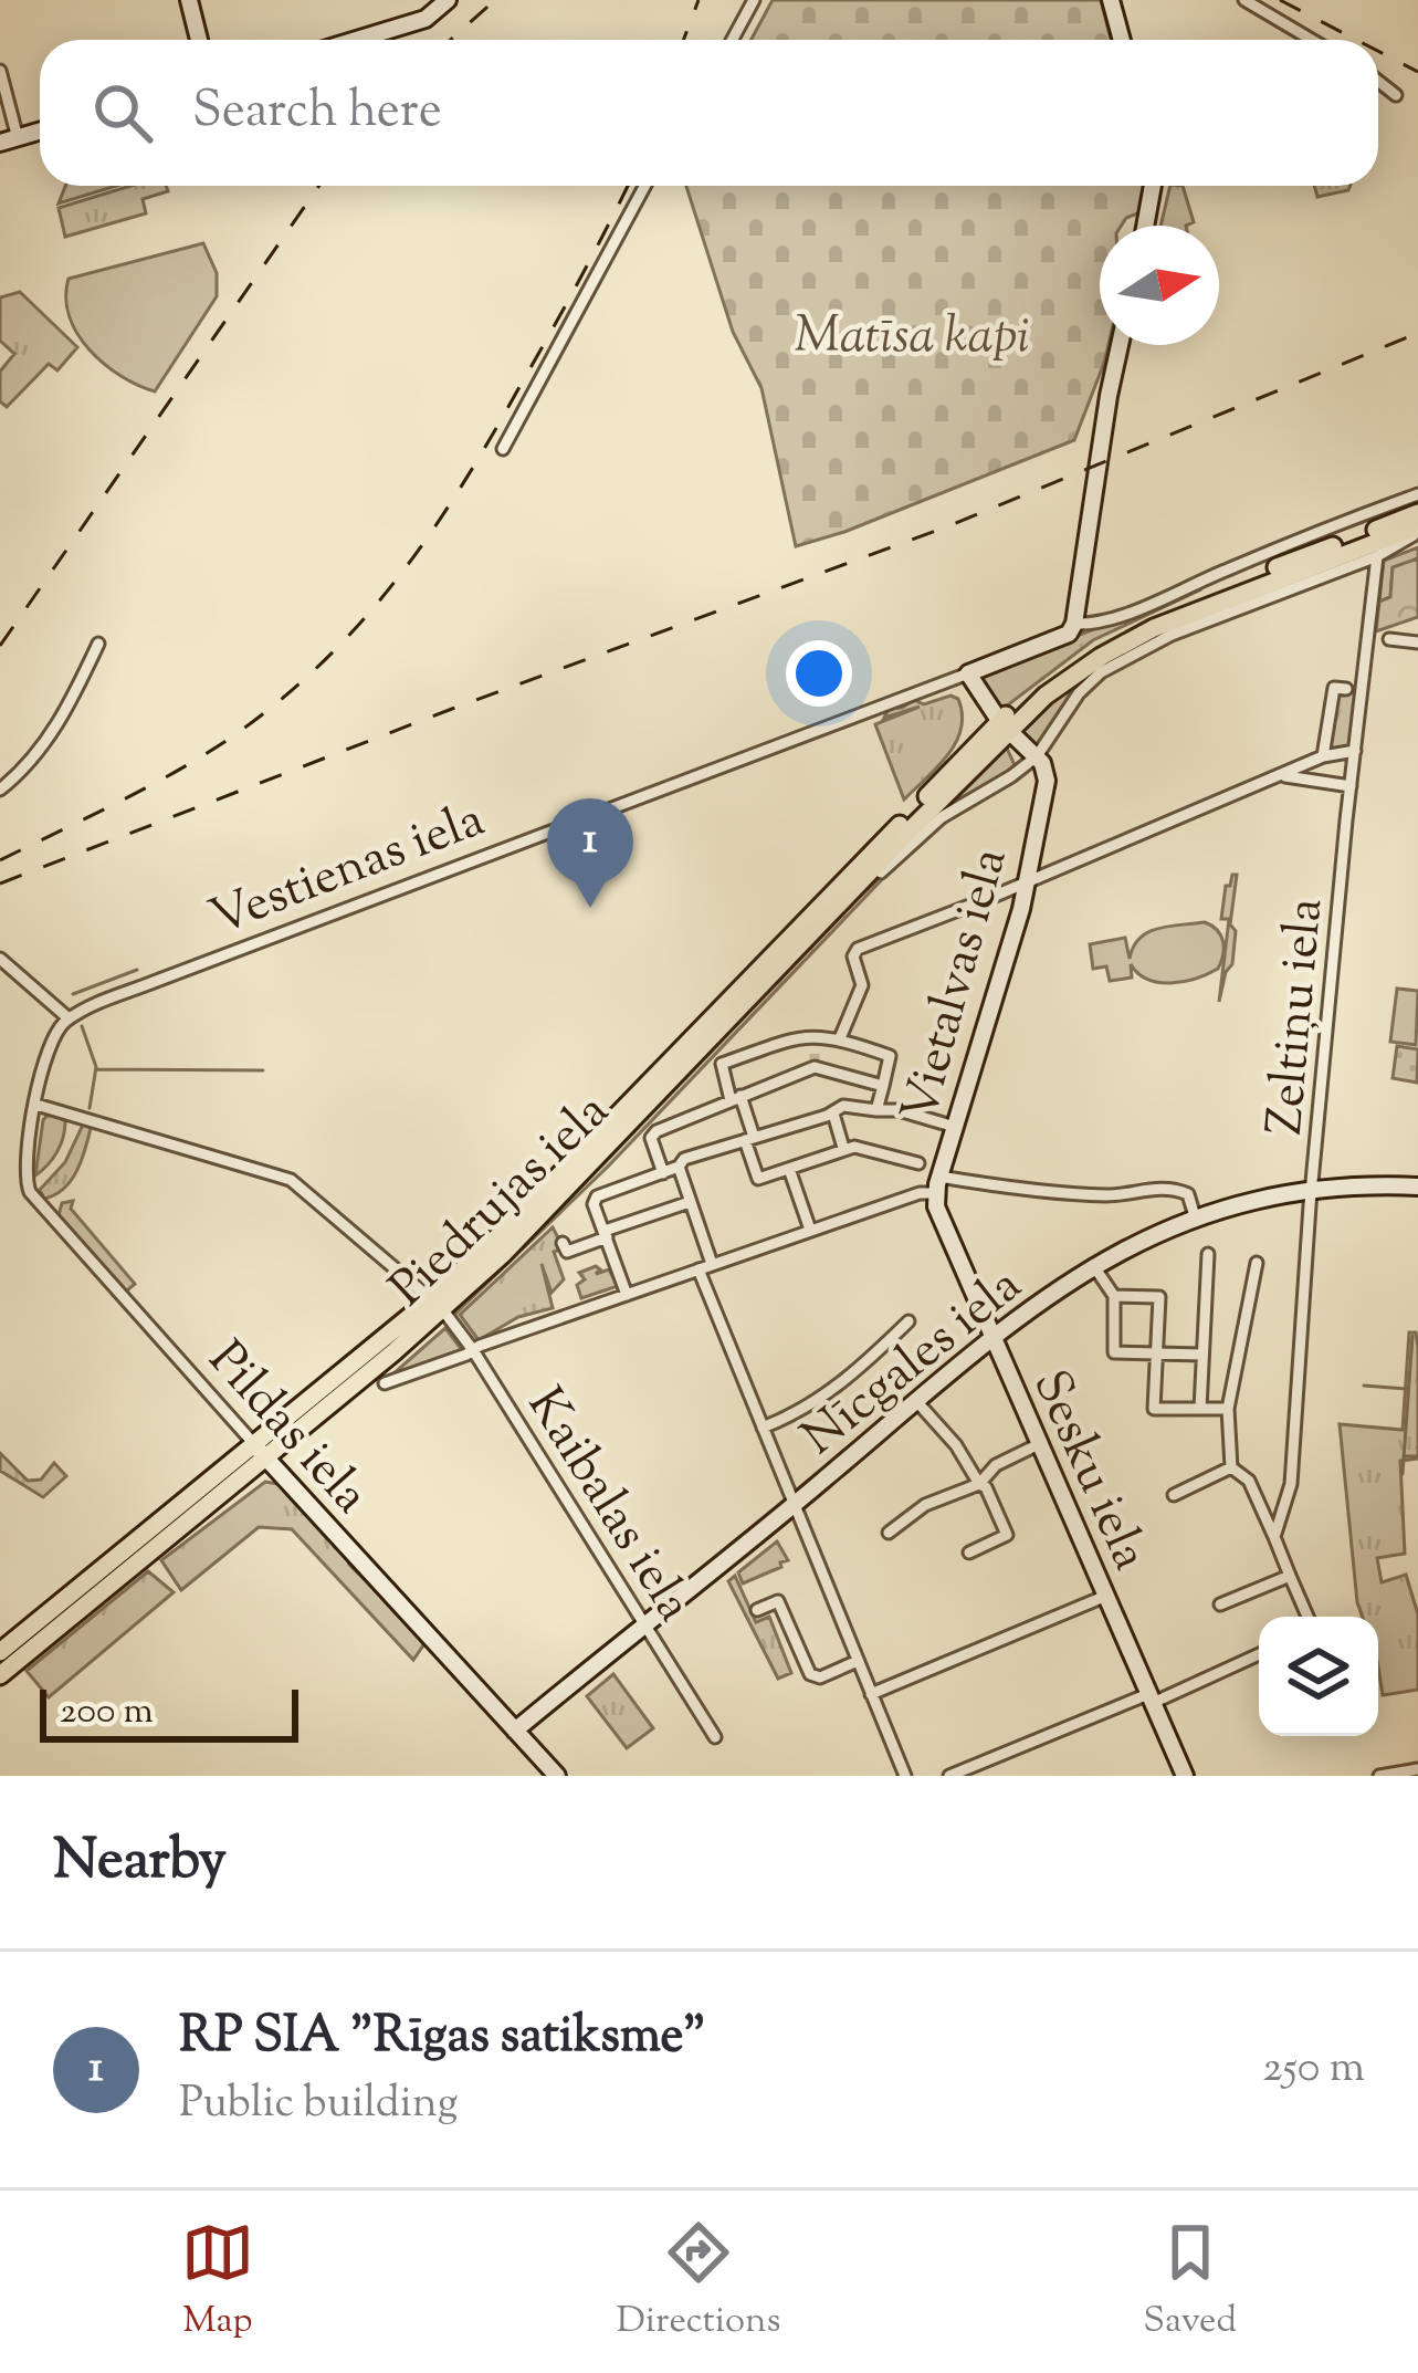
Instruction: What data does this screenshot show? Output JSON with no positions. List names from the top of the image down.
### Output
{
  "streets": {
    "main road": ["Vestienas iela", "Piedrujas iela"],
    "street": [
      "Vietalvas iela",
      "Zeltiņu iela",
      "Nīcgales iela",
      "Pildas iela",
      "Sesku iela",
      "Kaibalas iela"
    ]
  },
  "crossings": [
    ["Vestienas iela", "Piedrujas iela"],
    ["Vietalvas iela", "Sesku iela"],
    ["Zeltiņu iela", "Nīcgales iela"],
    ["Piedrujas iela", "Pildas iela"],
    ["Piedrujas iela", "Kaibalas iela"],
    ["Nīcgales iela", "Pildas iela"],
    ["Nīcgales iela", "Sesku iela"],
    ["Nīcgales iela", "Kaibalas iela"],
    ["Pildas iela", "Kaibalas iela"]
  ],
  "parks": ["Matīsa kapi"],
  "scale_bar": "200 m",
  "north": "right",
  "page": {
    "search": "Search here",
    "pins": "1",
    "scale": "200 m",
    "heading": "Nearby",
    "list": [
      {
        "mark": "1",
        "name": "RP SIA \"Rīgas satiksme\"",
        "note": "Public building",
        "value": "250 m"
      }
    ],
    "nav": ["Map", "Directions", "Saved"]
  }
}
